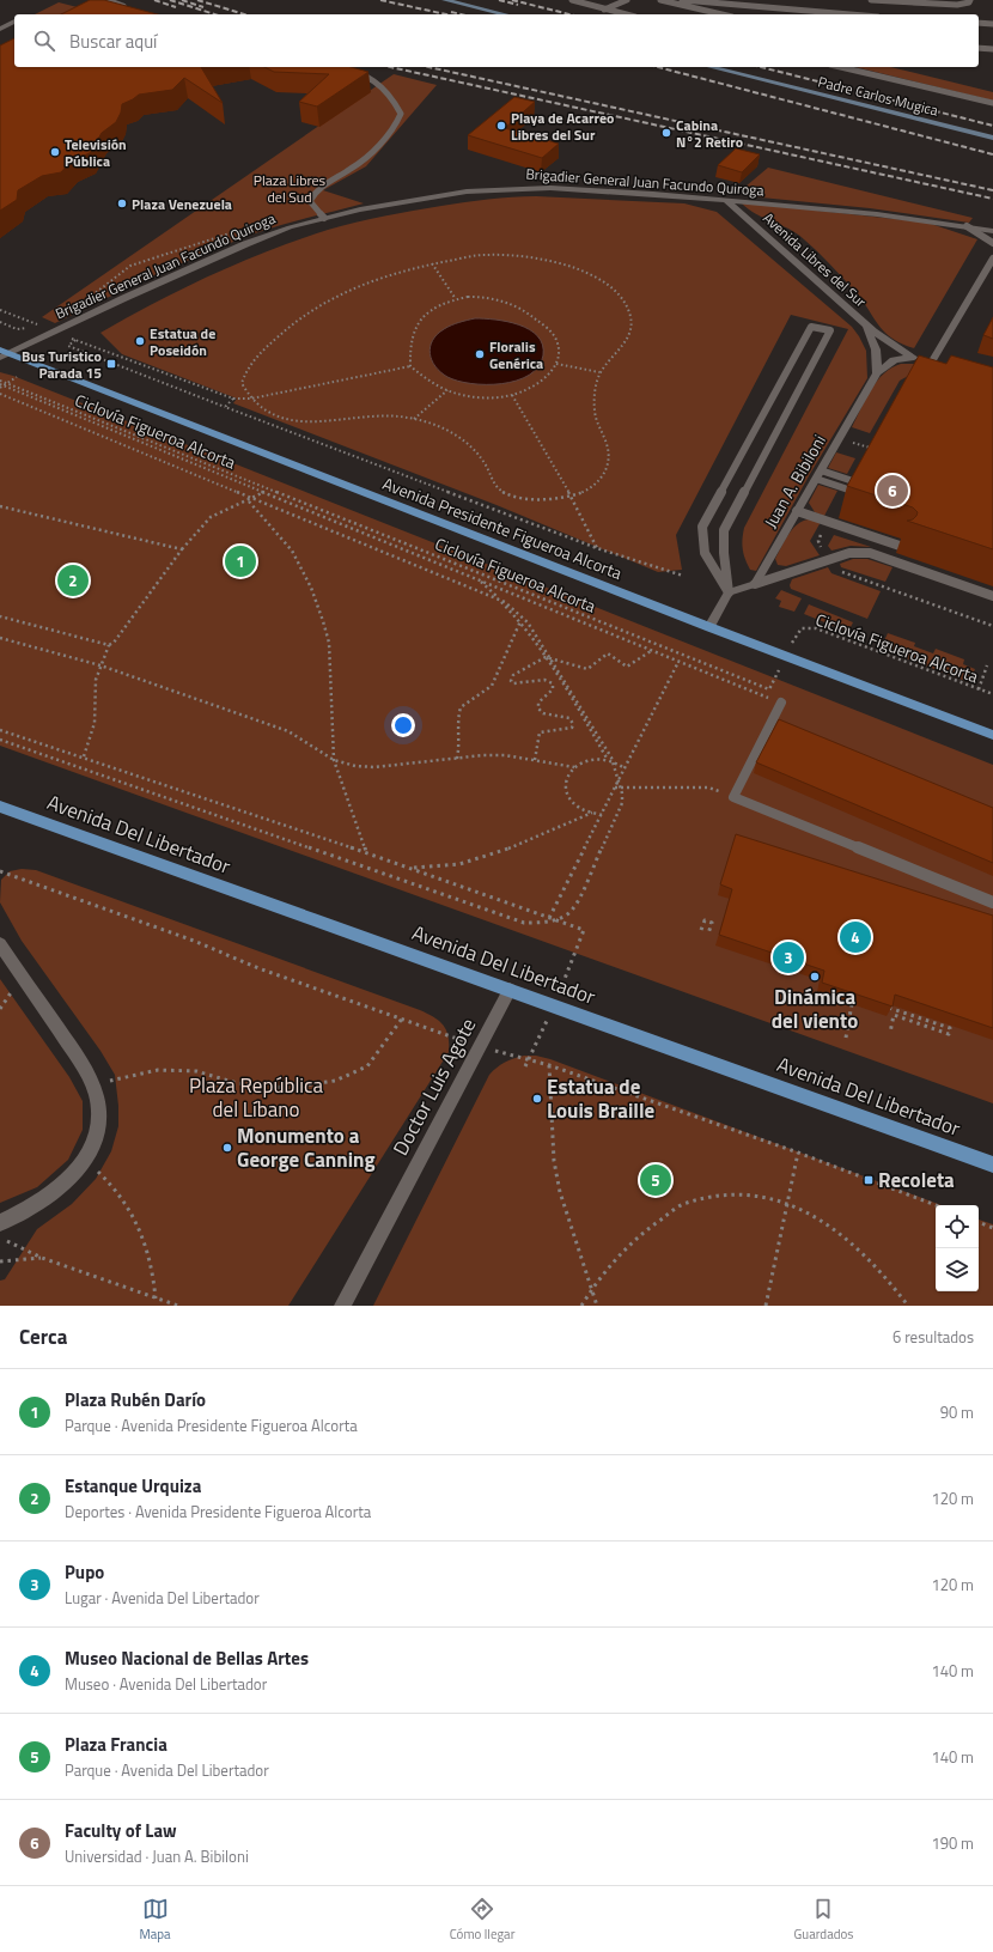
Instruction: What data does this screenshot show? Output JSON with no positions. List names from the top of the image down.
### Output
{
  "streets": {
    "main road": ["Avenida Presidente Figueroa Alcorta", "Avenida Del Libertador"],
    "street": [
      "Padre Carlos Mugica",
      "Brigadier General Juan Facundo Quiroga",
      "Avenida Libres del Sur",
      "Juan A. Bibiloni",
      "Doctor Luis Agote"
    ],
    "path": ["Ciclovía Figueroa Alcorta"]
  },
  "crossings": [
    ["Brigadier General Juan Facundo Quiroga", "Avenida Libres del Sur"],
    ["Brigadier General Juan Facundo Quiroga", "Avenida Presidente Figueroa Alcorta"],
    ["Avenida Libres del Sur", "Juan A. Bibiloni"],
    ["Ciclovía Figueroa Alcorta", "Avenida Presidente Figueroa Alcorta"],
    ["Avenida Del Libertador", "Doctor Luis Agote"]
  ],
  "parks": ["Plaza Libres del Sud", "Plaza República del Líbano"],
  "places": {
    "other": [
      "Playa de Acarreo Libres del Sur",
      "Cabina N°2 Retiro",
      "Televisión Pública",
      "Plaza Venezuela",
      "Estatua de Poseidón",
      "Floralis Genérica",
      "Dinámica del viento",
      "Estatua de Louis Braille",
      "Monumento a George Canning"
    ],
    "transit": ["Bus Turistico Parada 15", "Recoleta"]
  },
  "page": {
    "search": "Buscar aquí",
    "pins": [
      "6",
      "1",
      "2",
      "4",
      "3",
      "5"
    ],
    "heading": ["Cerca", "6 resultados"],
    "list": [
      {
        "mark": "1",
        "name": "Plaza Rubén Darío",
        "note": "Parque · Avenida Presidente Figueroa Alcorta",
        "value": "90 m"
      },
      {
        "mark": "2",
        "name": "Estanque Urquiza",
        "note": "Deportes · Avenida Presidente Figueroa Alcorta",
        "value": "120 m"
      },
      {
        "mark": "3",
        "name": "Pupo",
        "note": "Lugar · Avenida Del Libertador",
        "value": "120 m"
      },
      {
        "mark": "4",
        "name": "Museo Nacional de Bellas Artes",
        "note": "Museo · Avenida Del Libertador",
        "value": "140 m"
      },
      {
        "mark": "5",
        "name": "Plaza Francia",
        "note": "Parque · Avenida Del Libertador",
        "value": "140 m"
      },
      {
        "mark": "6",
        "name": "Faculty of Law",
        "note": "Universidad · Juan A. Bibiloni",
        "value": "190 m"
      }
    ],
    "nav": ["Mapa", "Cómo llegar", "Guardados"]
  }
}
